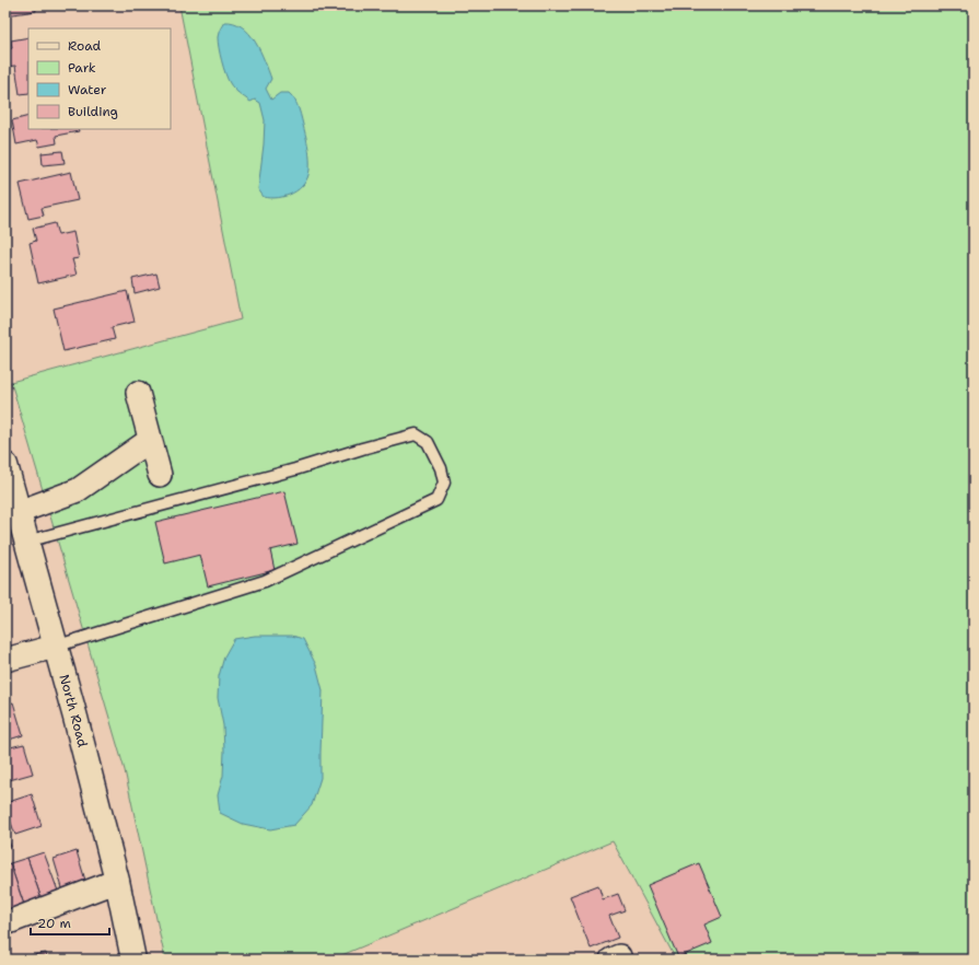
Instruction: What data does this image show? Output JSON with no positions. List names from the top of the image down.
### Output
{
  "streets": {
    "street": ["North Road"]
  },
  "legend": [
    "Road",
    "Park",
    "Water",
    "Building"
  ],
  "scale_bar": "20 m"
}
